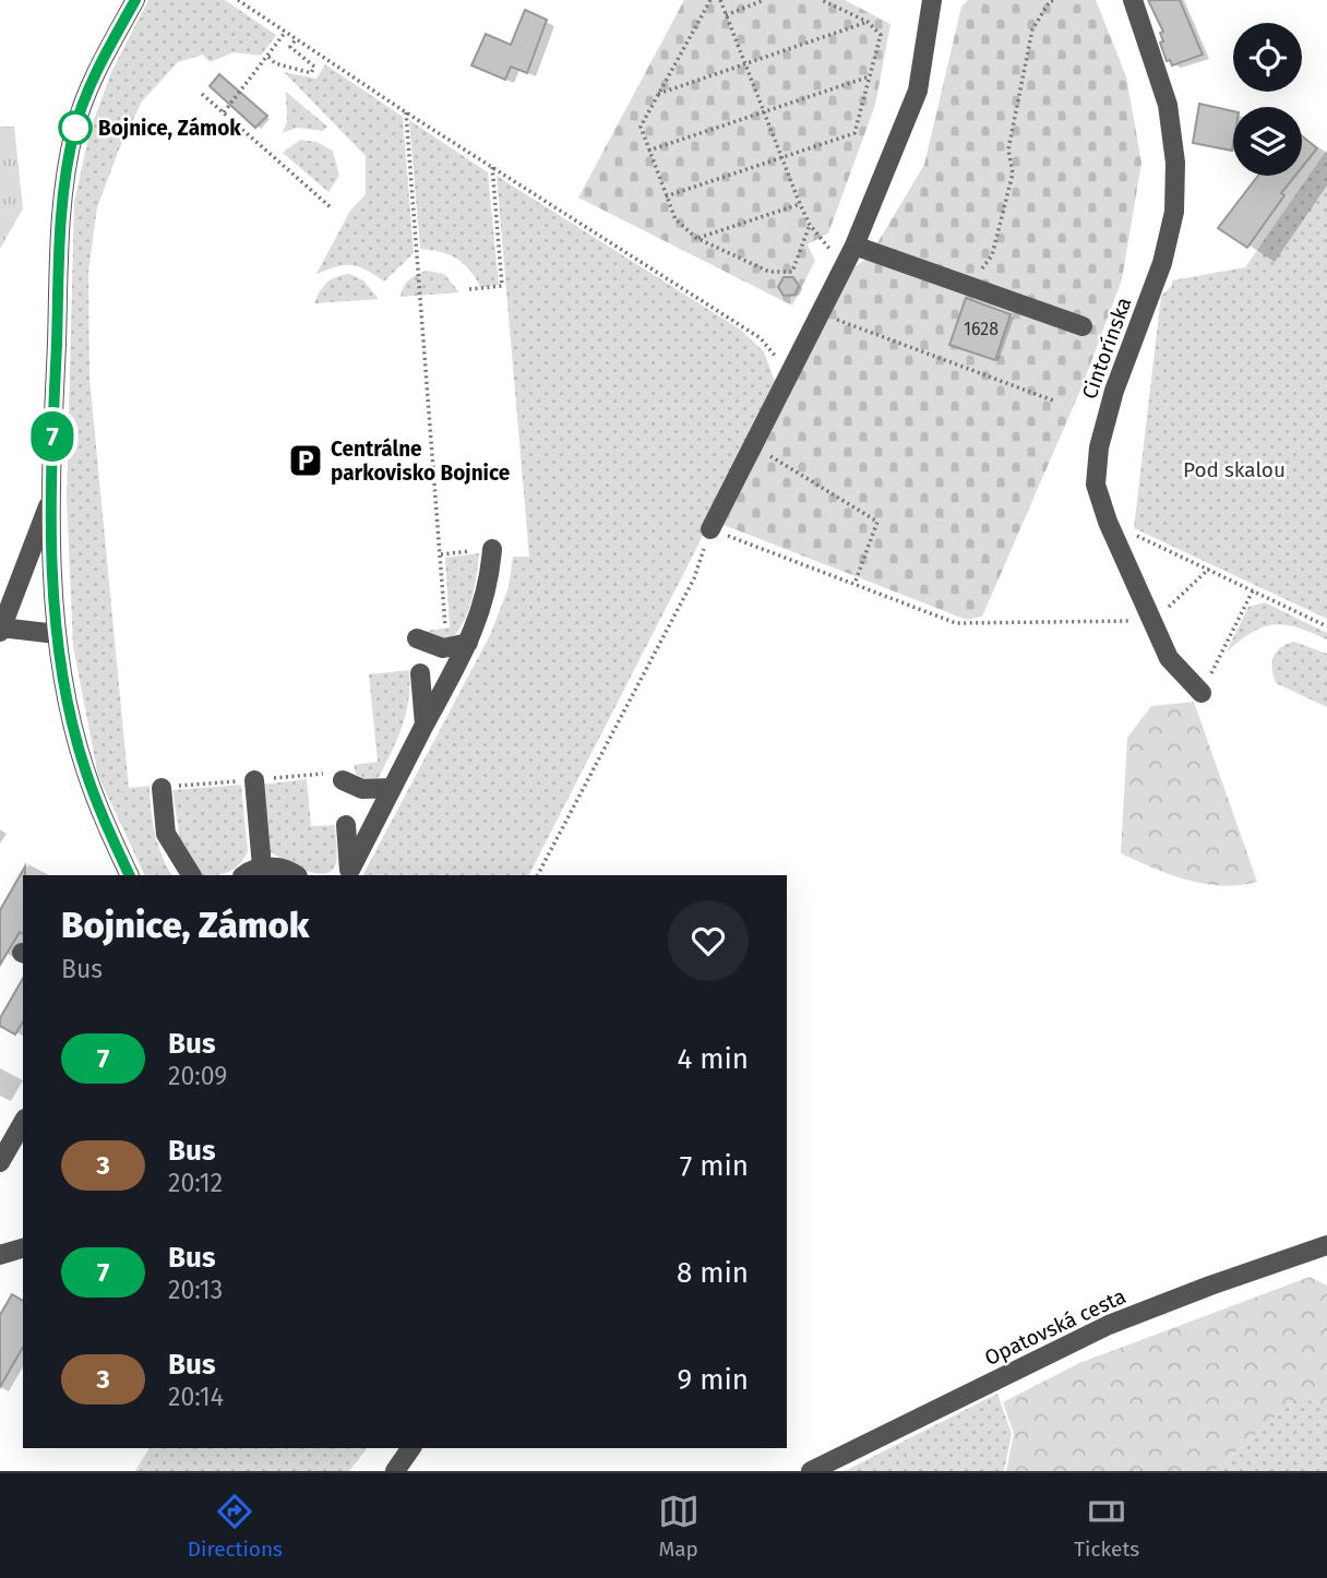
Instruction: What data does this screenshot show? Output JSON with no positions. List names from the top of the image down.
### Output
{
  "streets": {
    "street": ["Cintorínska", "Opatovská cesta"]
  },
  "parks": ["Pod skalou"],
  "places": {
    "other": ["Bojnice, Zámok"],
    "parking": ["Centrálne parkovisko Bojnice"]
  },
  "lines": ["bus line 7"],
  "house_numbers": ["1628"],
  "page": {
    "on_map": "7",
    "heading": ["Bojnice, Zámok", "Bus"],
    "list": [
      {
        "mark": "7",
        "name": "Bus",
        "note": "20:09",
        "value": "4 min"
      },
      {
        "mark": "3",
        "name": "Bus",
        "note": "20:12",
        "value": "7 min"
      },
      {
        "mark": "7",
        "name": "Bus",
        "note": "20:13",
        "value": "8 min"
      },
      {
        "mark": "3",
        "name": "Bus",
        "note": "20:14",
        "value": "9 min"
      }
    ],
    "tabs": ["Directions", "Map", "Tickets"]
  }
}
